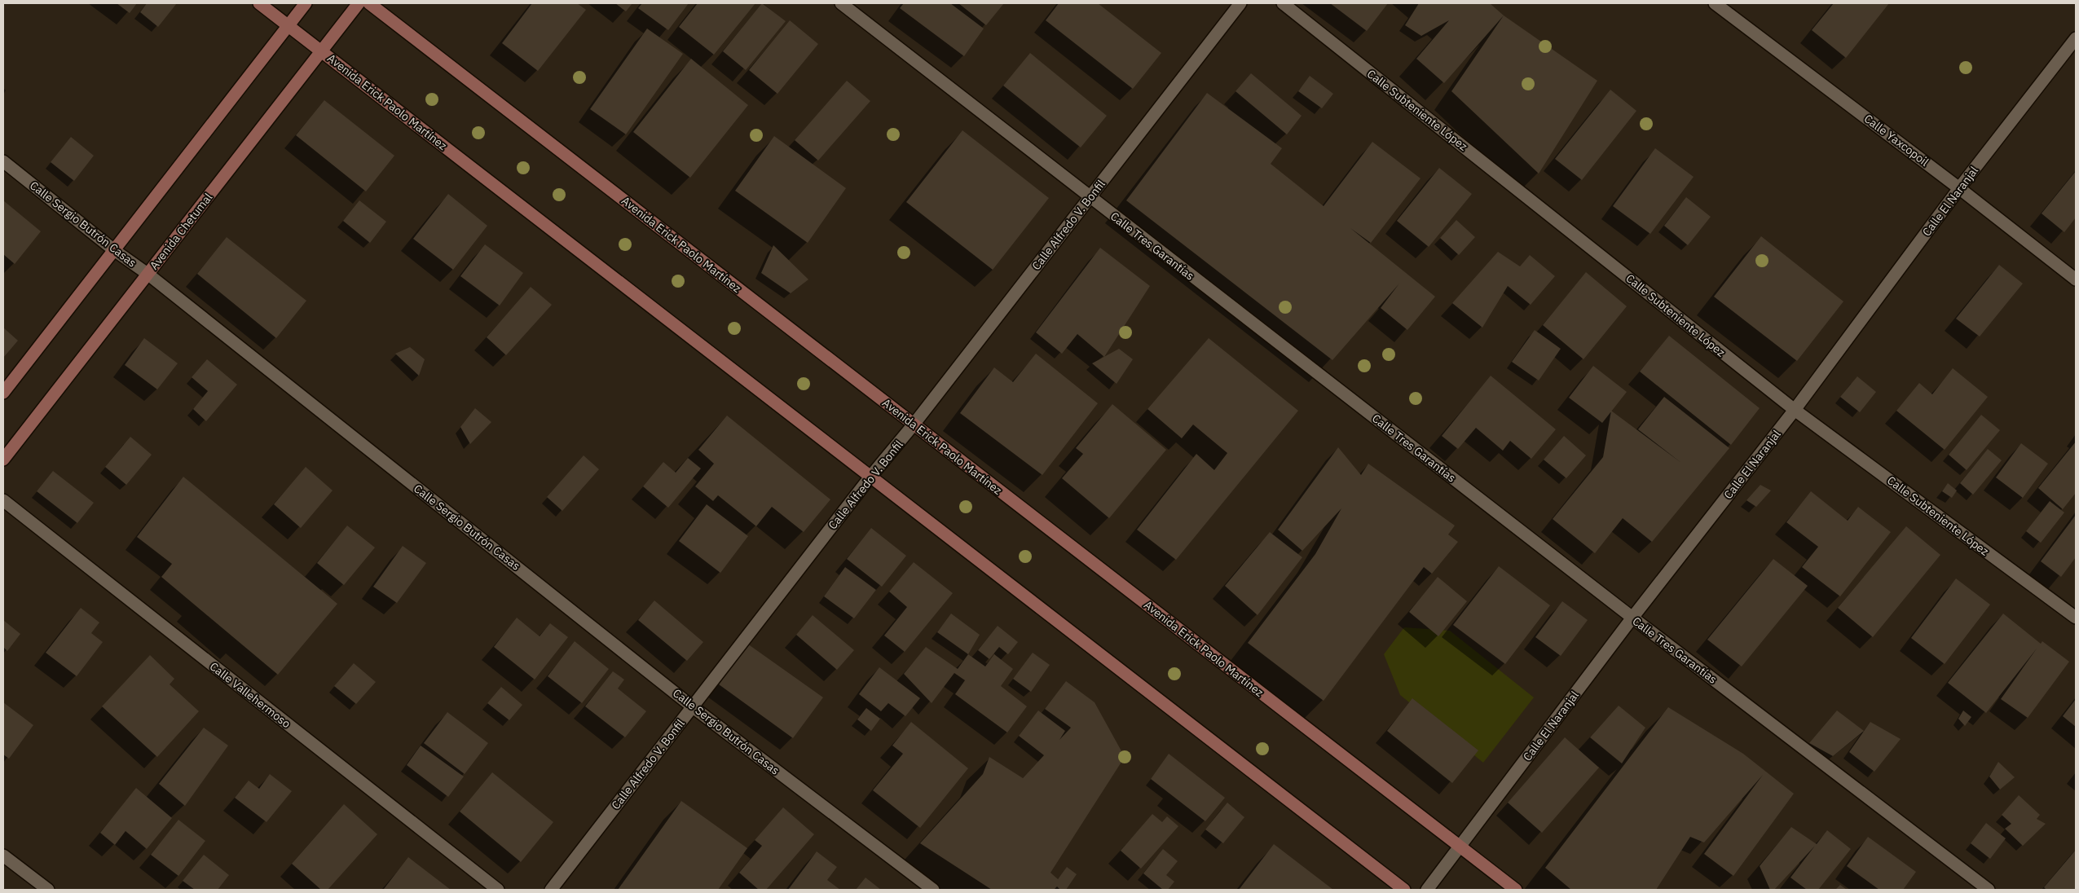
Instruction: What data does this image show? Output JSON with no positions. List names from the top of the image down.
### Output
{
  "streets": {
    "main road": ["Avenida Erick Paolo Martínez", "Avenida Chetumal"],
    "street": [
      "Calle Subteniente López",
      "Calle Yaxcopoil",
      "Calle El Naranjal",
      "Calle Sergio Butrón Casas",
      "Calle Alfredo V. Bonfil",
      "Calle Tres Garantías",
      "Calle Vallehermoso"
    ]
  },
  "crossings": [
    ["Avenida Erick Paolo Martínez", "Calle El Naranjal"],
    ["Avenida Erick Paolo Martínez", "Calle Alfredo V. Bonfil"],
    ["Avenida Erick Paolo Martínez", "Avenida Chetumal"],
    ["Calle Subteniente López", "Calle El Naranjal"],
    ["Calle Yaxcopoil", "Calle El Naranjal"],
    ["Calle El Naranjal", "Calle Tres Garantías"],
    ["Calle Sergio Butrón Casas", "Calle Alfredo V. Bonfil"],
    ["Calle Sergio Butrón Casas", "Avenida Chetumal"],
    ["Calle Alfredo V. Bonfil", "Calle Tres Garantías"]
  ]
}
